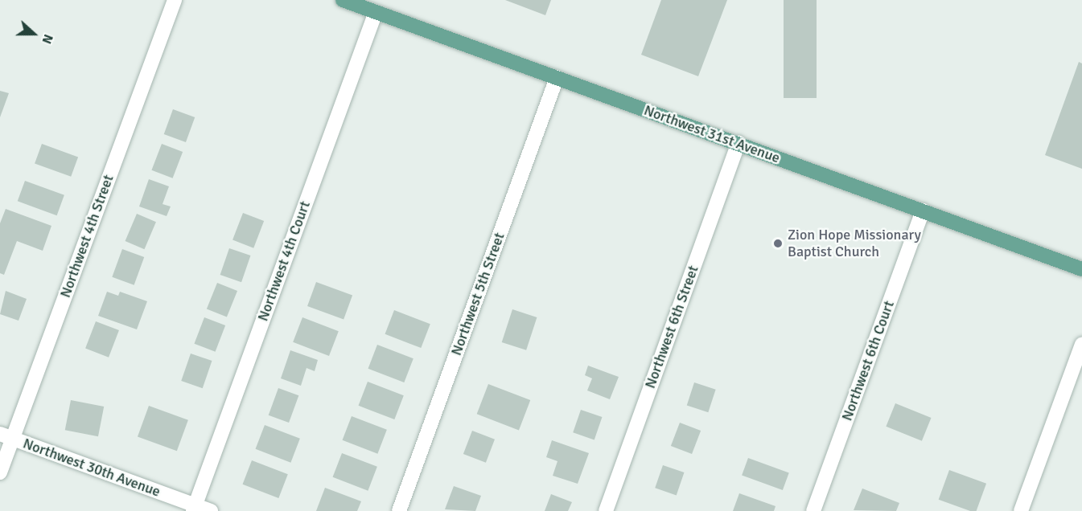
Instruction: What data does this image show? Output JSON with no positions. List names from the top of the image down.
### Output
{
  "streets": {
    "main road": ["Northwest 31st Avenue"],
    "street": [
      "Northwest 4th Street",
      "Northwest 4th Court",
      "Northwest 5th Street",
      "Northwest 6th Street",
      "Northwest 6th Court",
      "Northwest 30th Avenue"
    ]
  },
  "crossings": [
    ["Northwest 31st Avenue", "Northwest 4th Court"],
    ["Northwest 31st Avenue", "Northwest 5th Street"],
    ["Northwest 31st Avenue", "Northwest 6th Street"],
    ["Northwest 31st Avenue", "Northwest 6th Court"],
    ["Northwest 4th Street", "Northwest 30th Avenue"],
    ["Northwest 4th Court", "Northwest 30th Avenue"]
  ],
  "places": ["Zion Hope Missionary Baptist Church"],
  "north": "right"
}
